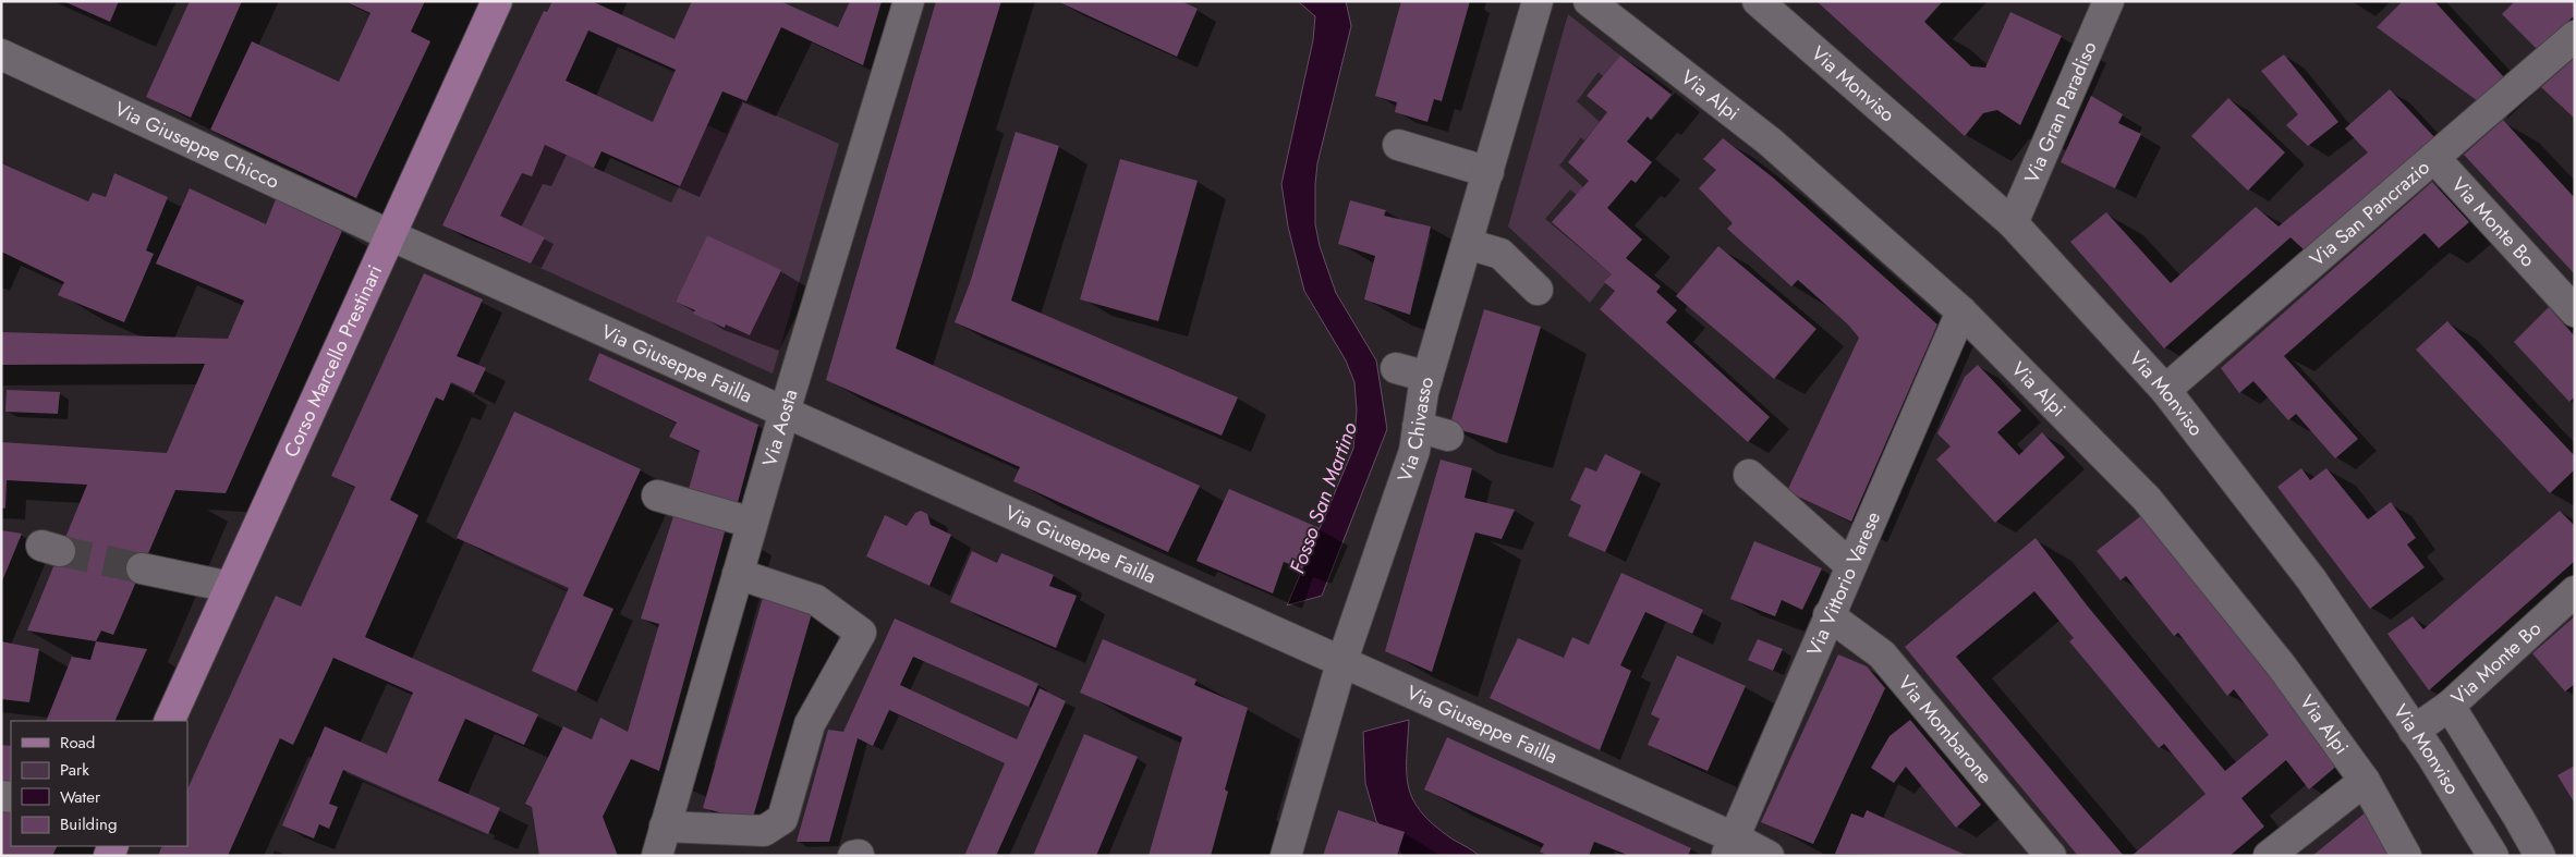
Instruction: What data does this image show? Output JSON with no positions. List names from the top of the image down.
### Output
{
  "streets": {
    "main road": ["Corso Marcello Prestinari"],
    "street": [
      "Via Monviso",
      "Via Alpi",
      "Via Gran Paradiso",
      "Via Giuseppe Chicco",
      "Via San Pancrazio",
      "Via Monte Bo",
      "Via Giuseppe Failla",
      "Via Aosta",
      "Via Chivasso",
      "Via Vittorio Varese",
      "Via Mombarone"
    ]
  },
  "crossings": [
    ["Via Monviso", "Via Gran Paradiso"],
    ["Via Monviso", "Via San Pancrazio"],
    ["Via Monviso", "Via Monte Bo"],
    ["Via Alpi", "Via Vittorio Varese"],
    ["Via Giuseppe Chicco", "Corso Marcello Prestinari"],
    ["Via Giuseppe Chicco", "Via Giuseppe Failla"],
    ["Via San Pancrazio", "Via Monte Bo"],
    ["Corso Marcello Prestinari", "Via Giuseppe Failla"],
    ["Via Giuseppe Failla", "Via Aosta"],
    ["Via Giuseppe Failla", "Via Chivasso"],
    ["Via Giuseppe Failla", "Via Vittorio Varese"],
    ["Via Vittorio Varese", "Via Mombarone"]
  ],
  "water": ["Fosso San Martino"],
  "legend": [
    "Road",
    "Park",
    "Water",
    "Building"
  ]
}
